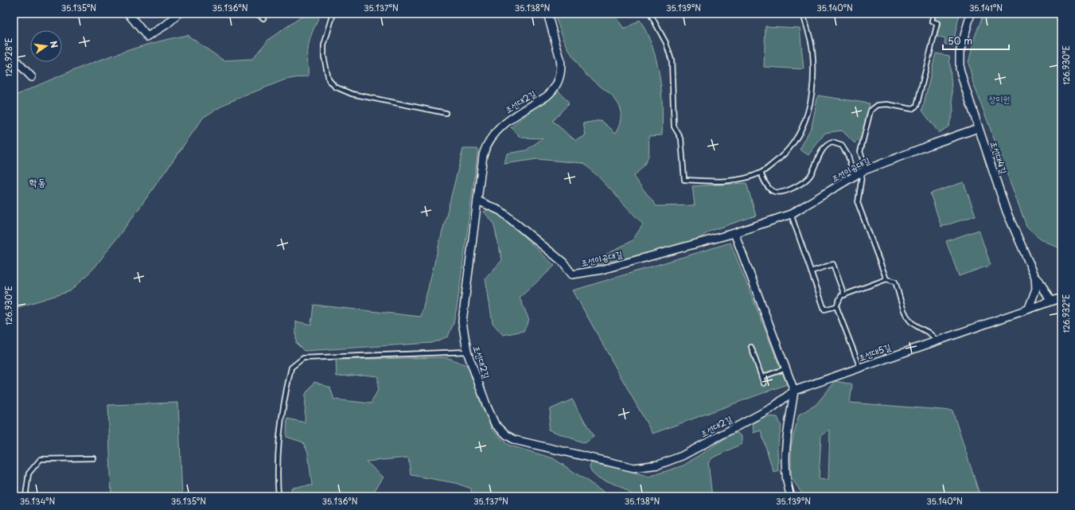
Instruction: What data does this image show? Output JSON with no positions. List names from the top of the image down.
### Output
{
  "streets": {
    "street": [
      "조선대2길",
      "조선대4길",
      "조선이공대길",
      "조선대5길"
    ]
  },
  "crossings": [
    ["조선대2길", "조선이공대길"],
    ["조선대2길", "조선대5길"],
    ["조선대4길", "조선이공대길"],
    ["조선대4길", "조선대5길"]
  ],
  "districts": ["학동"],
  "parks": ["장미원"],
  "scale_bar": "50 m",
  "north": "right",
  "coordinates": [
    "35.135°N",
    "35.136°N",
    "35.137°N",
    "35.138°N",
    "35.139°N",
    "35.140°N",
    "35.141°N",
    "126.928°E",
    "126.930°E",
    "126.932°E",
    "35.134°N"
  ]
}
